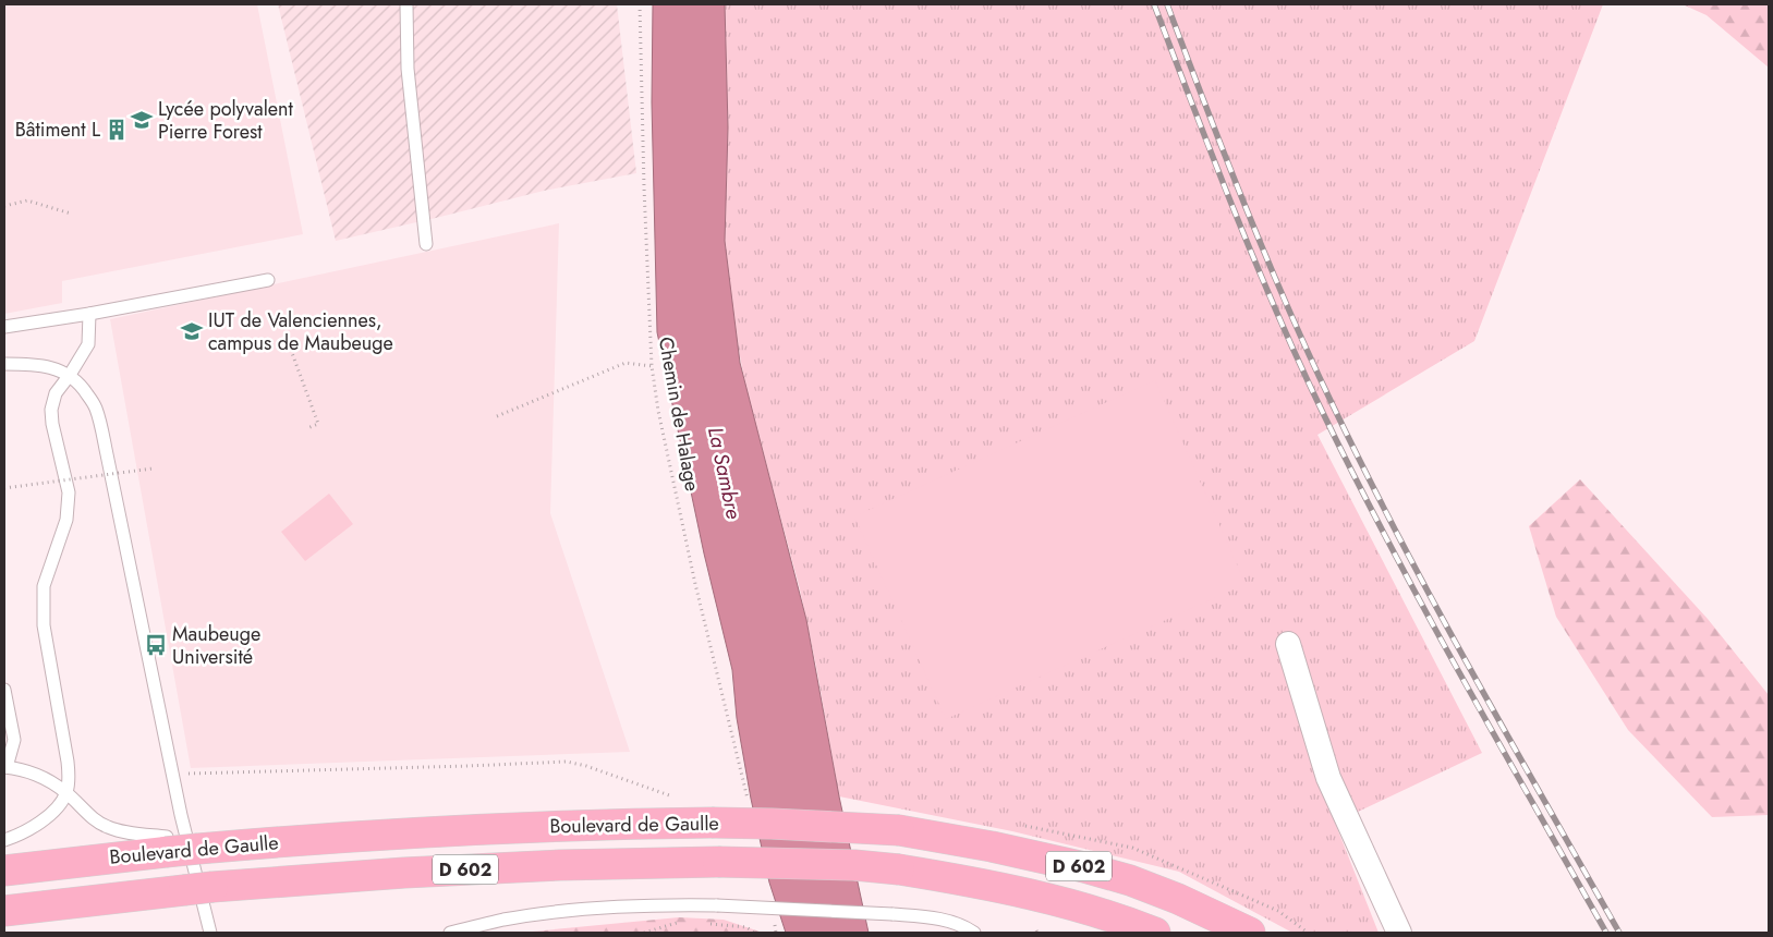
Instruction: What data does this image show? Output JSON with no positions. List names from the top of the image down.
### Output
{
  "streets": {
    "main road": ["Boulevard de Gaulle", "D 602"],
    "path": ["Chemin de Halage"]
  },
  "water": ["La Sambre"],
  "places": {
    "school or university": ["Lycée polyvalent Pierre Forest", "IUT de Valenciennes, campus de Maubeuge"],
    "building": ["Bâtiment L"],
    "bus stop": ["Maubeuge Université"]
  }
}
